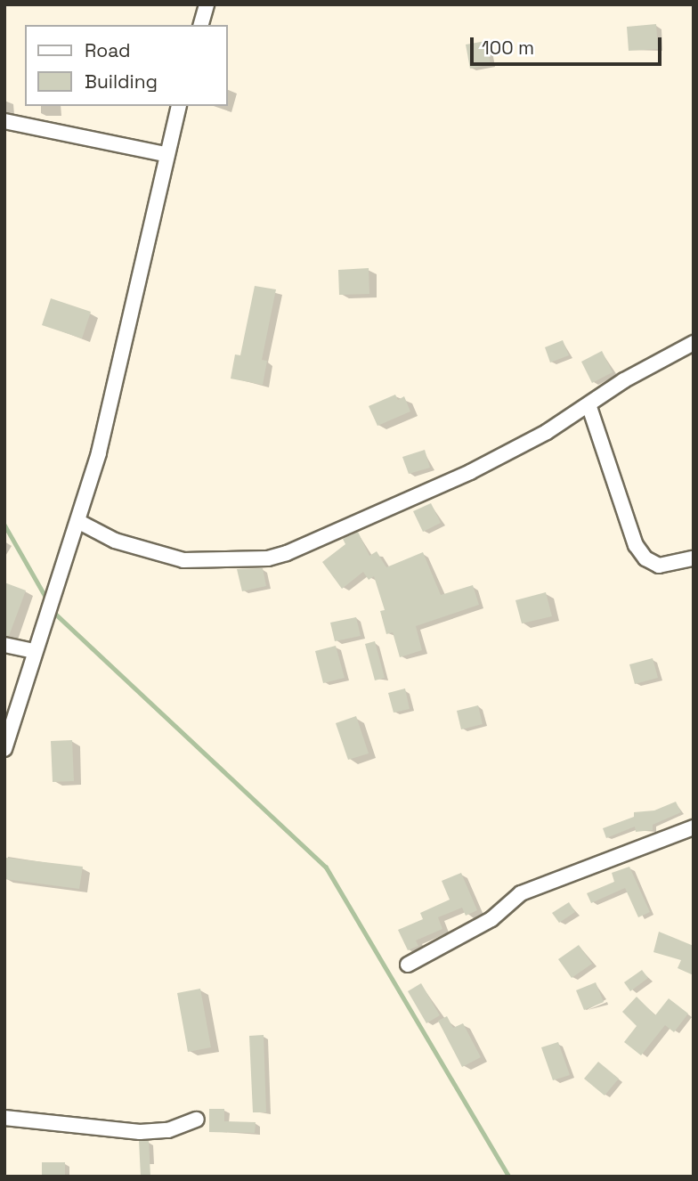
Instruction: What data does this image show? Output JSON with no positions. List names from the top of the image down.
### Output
{
  "legend": ["Road", "Building"],
  "scale_bar": "100 m"
}
